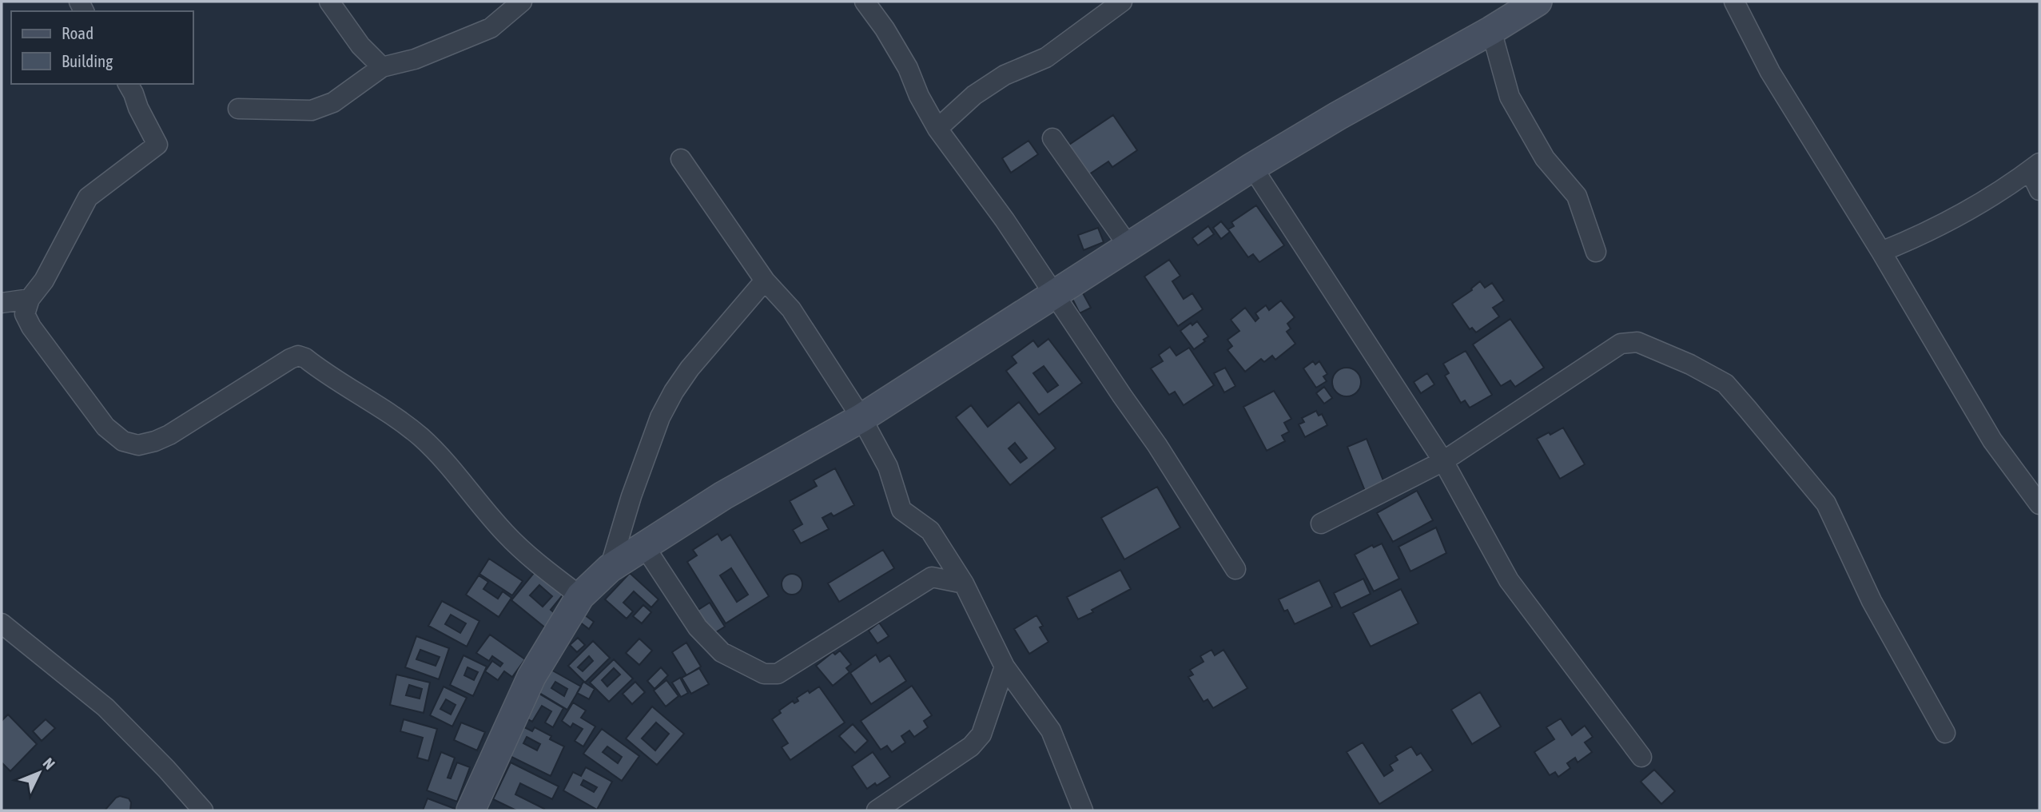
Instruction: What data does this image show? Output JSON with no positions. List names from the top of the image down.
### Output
{
  "legend": ["Road", "Building"],
  "north": "top right"
}
